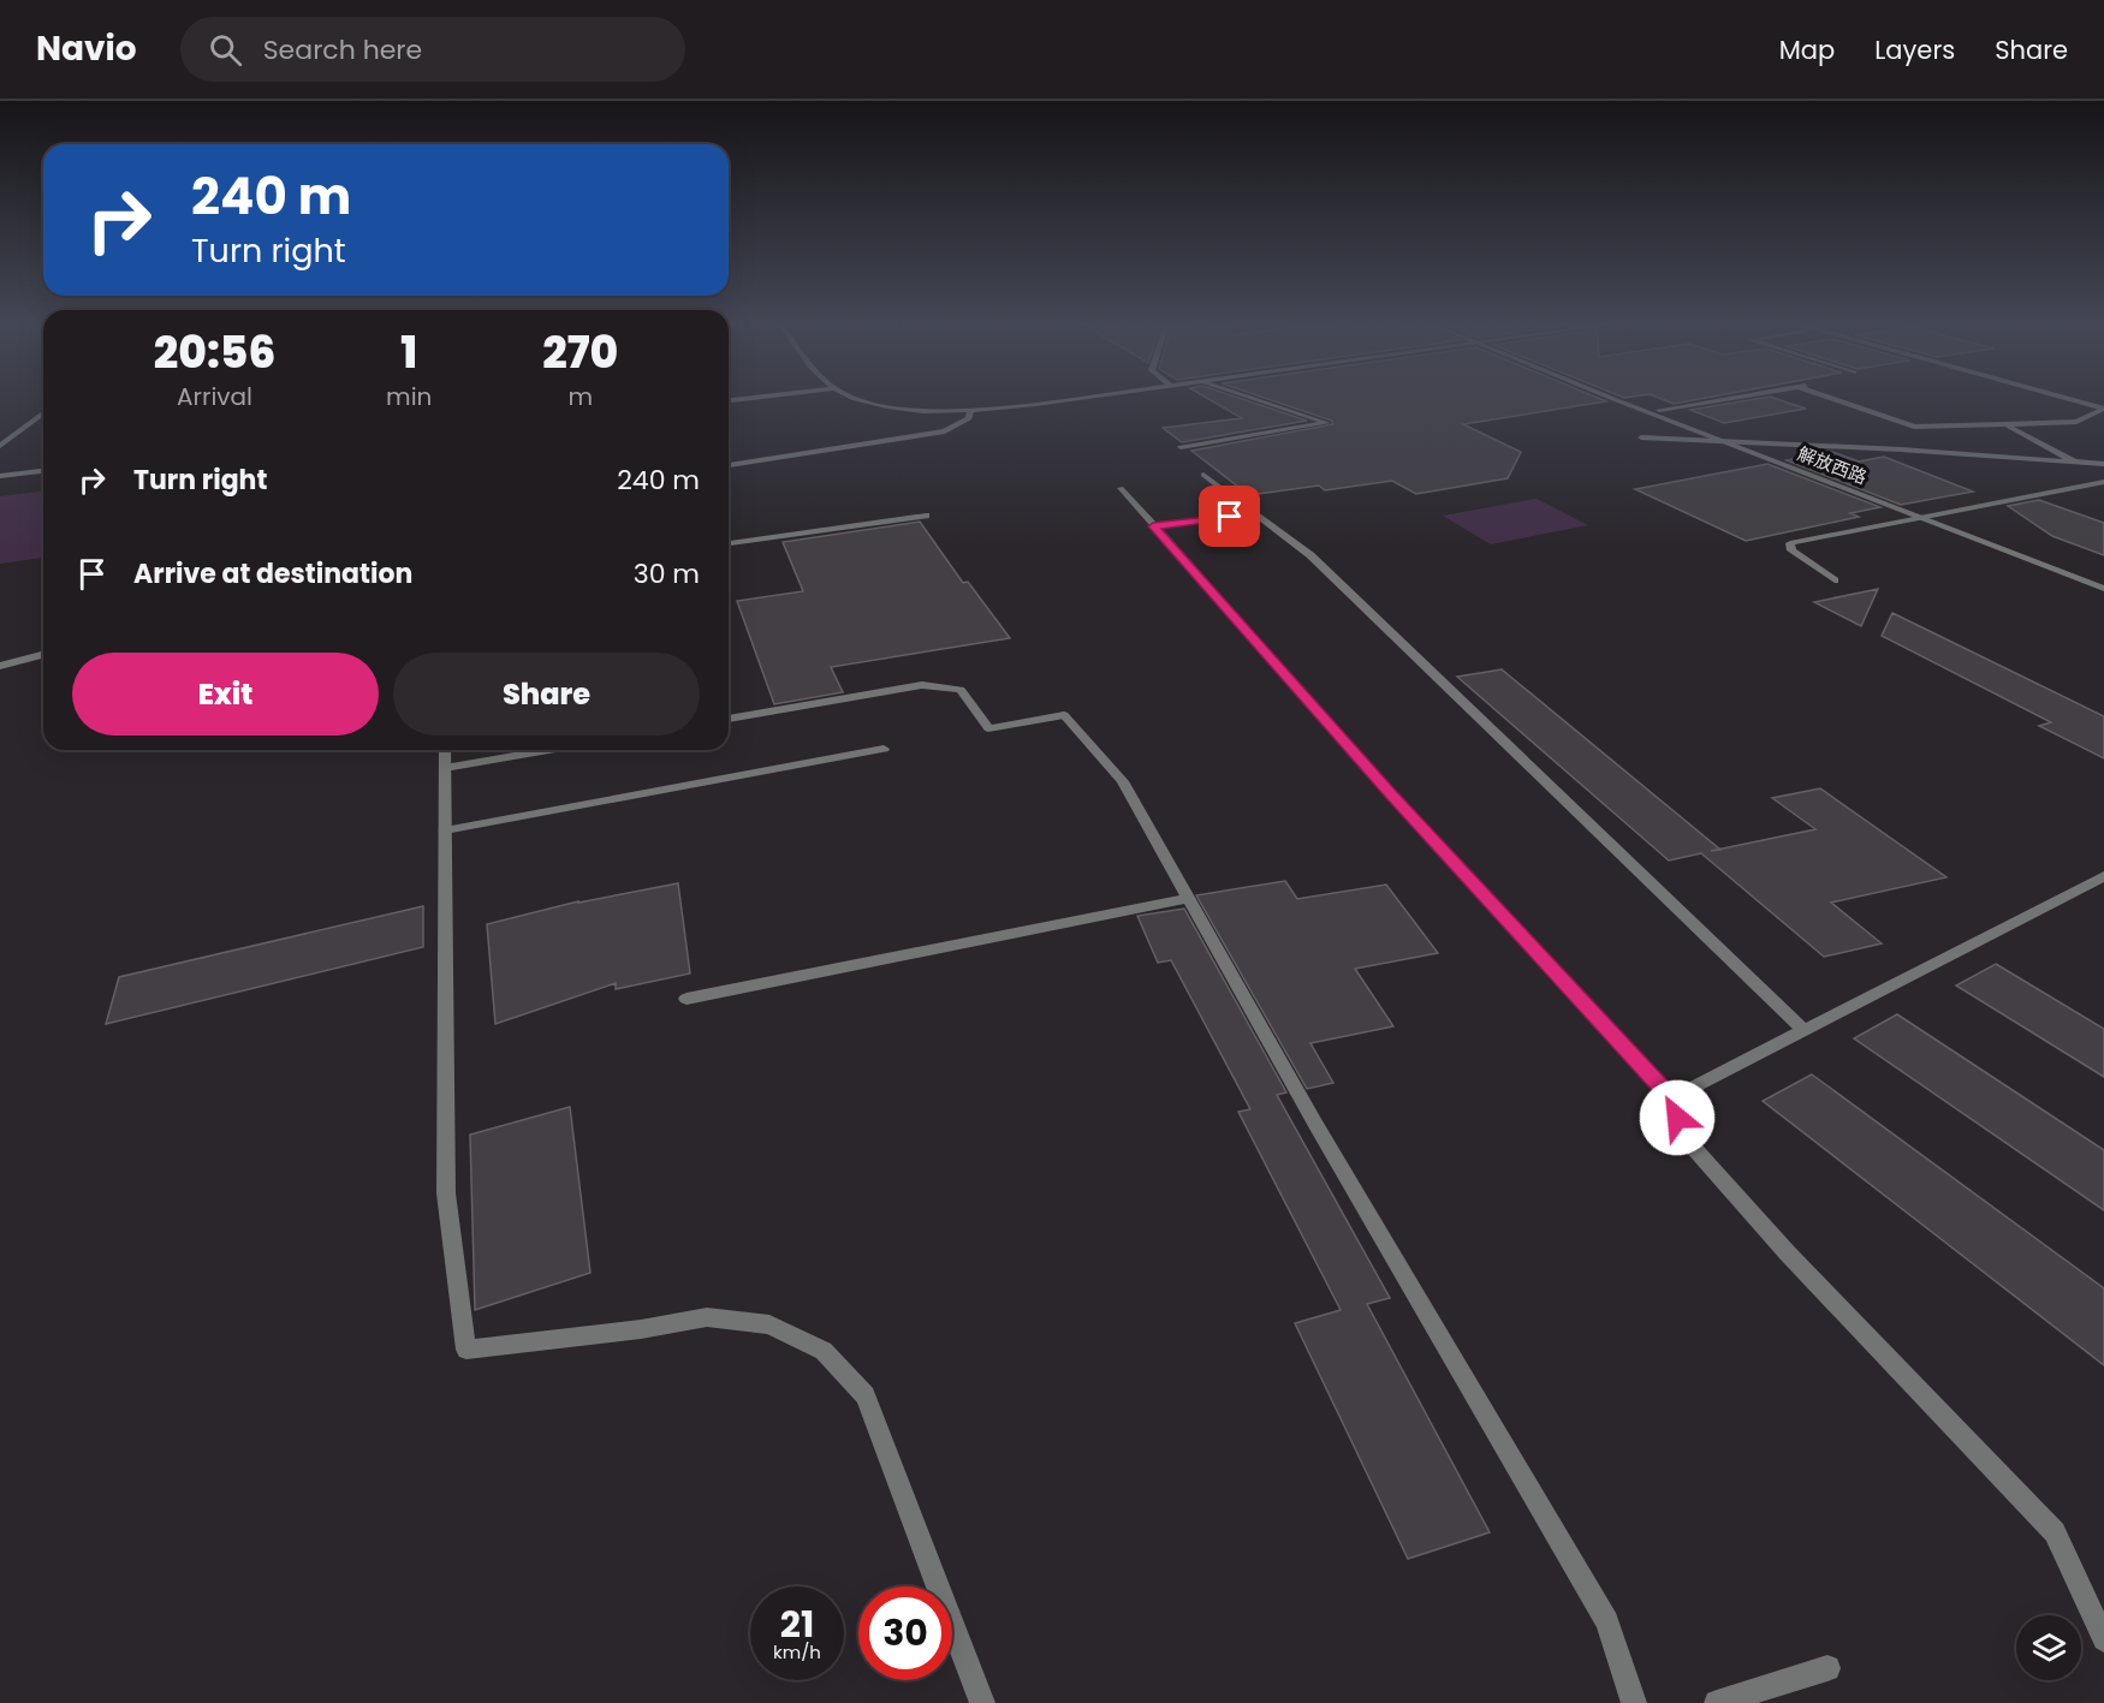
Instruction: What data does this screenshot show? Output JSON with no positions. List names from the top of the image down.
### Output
{
  "streets": {
    "street": ["解放西路"]
  },
  "page": {
    "header": "Navio",
    "search": "Search here",
    "nav": ["Map", "Layers", "Share"],
    "turn": ["240 m", "Turn right"],
    "eta": [
      "20:56",
      "Arrival",
      "1",
      "min",
      "270",
      "m"
    ],
    "list": [
      {
        "name": "Turn right",
        "value": "240 m"
      },
      {
        "name": "Arrive at destination",
        "value": "30 m"
      }
    ],
    "buttons": ["Exit", "Share"],
    "speed": "21 km/h",
    "limit": "30"
  }
}
